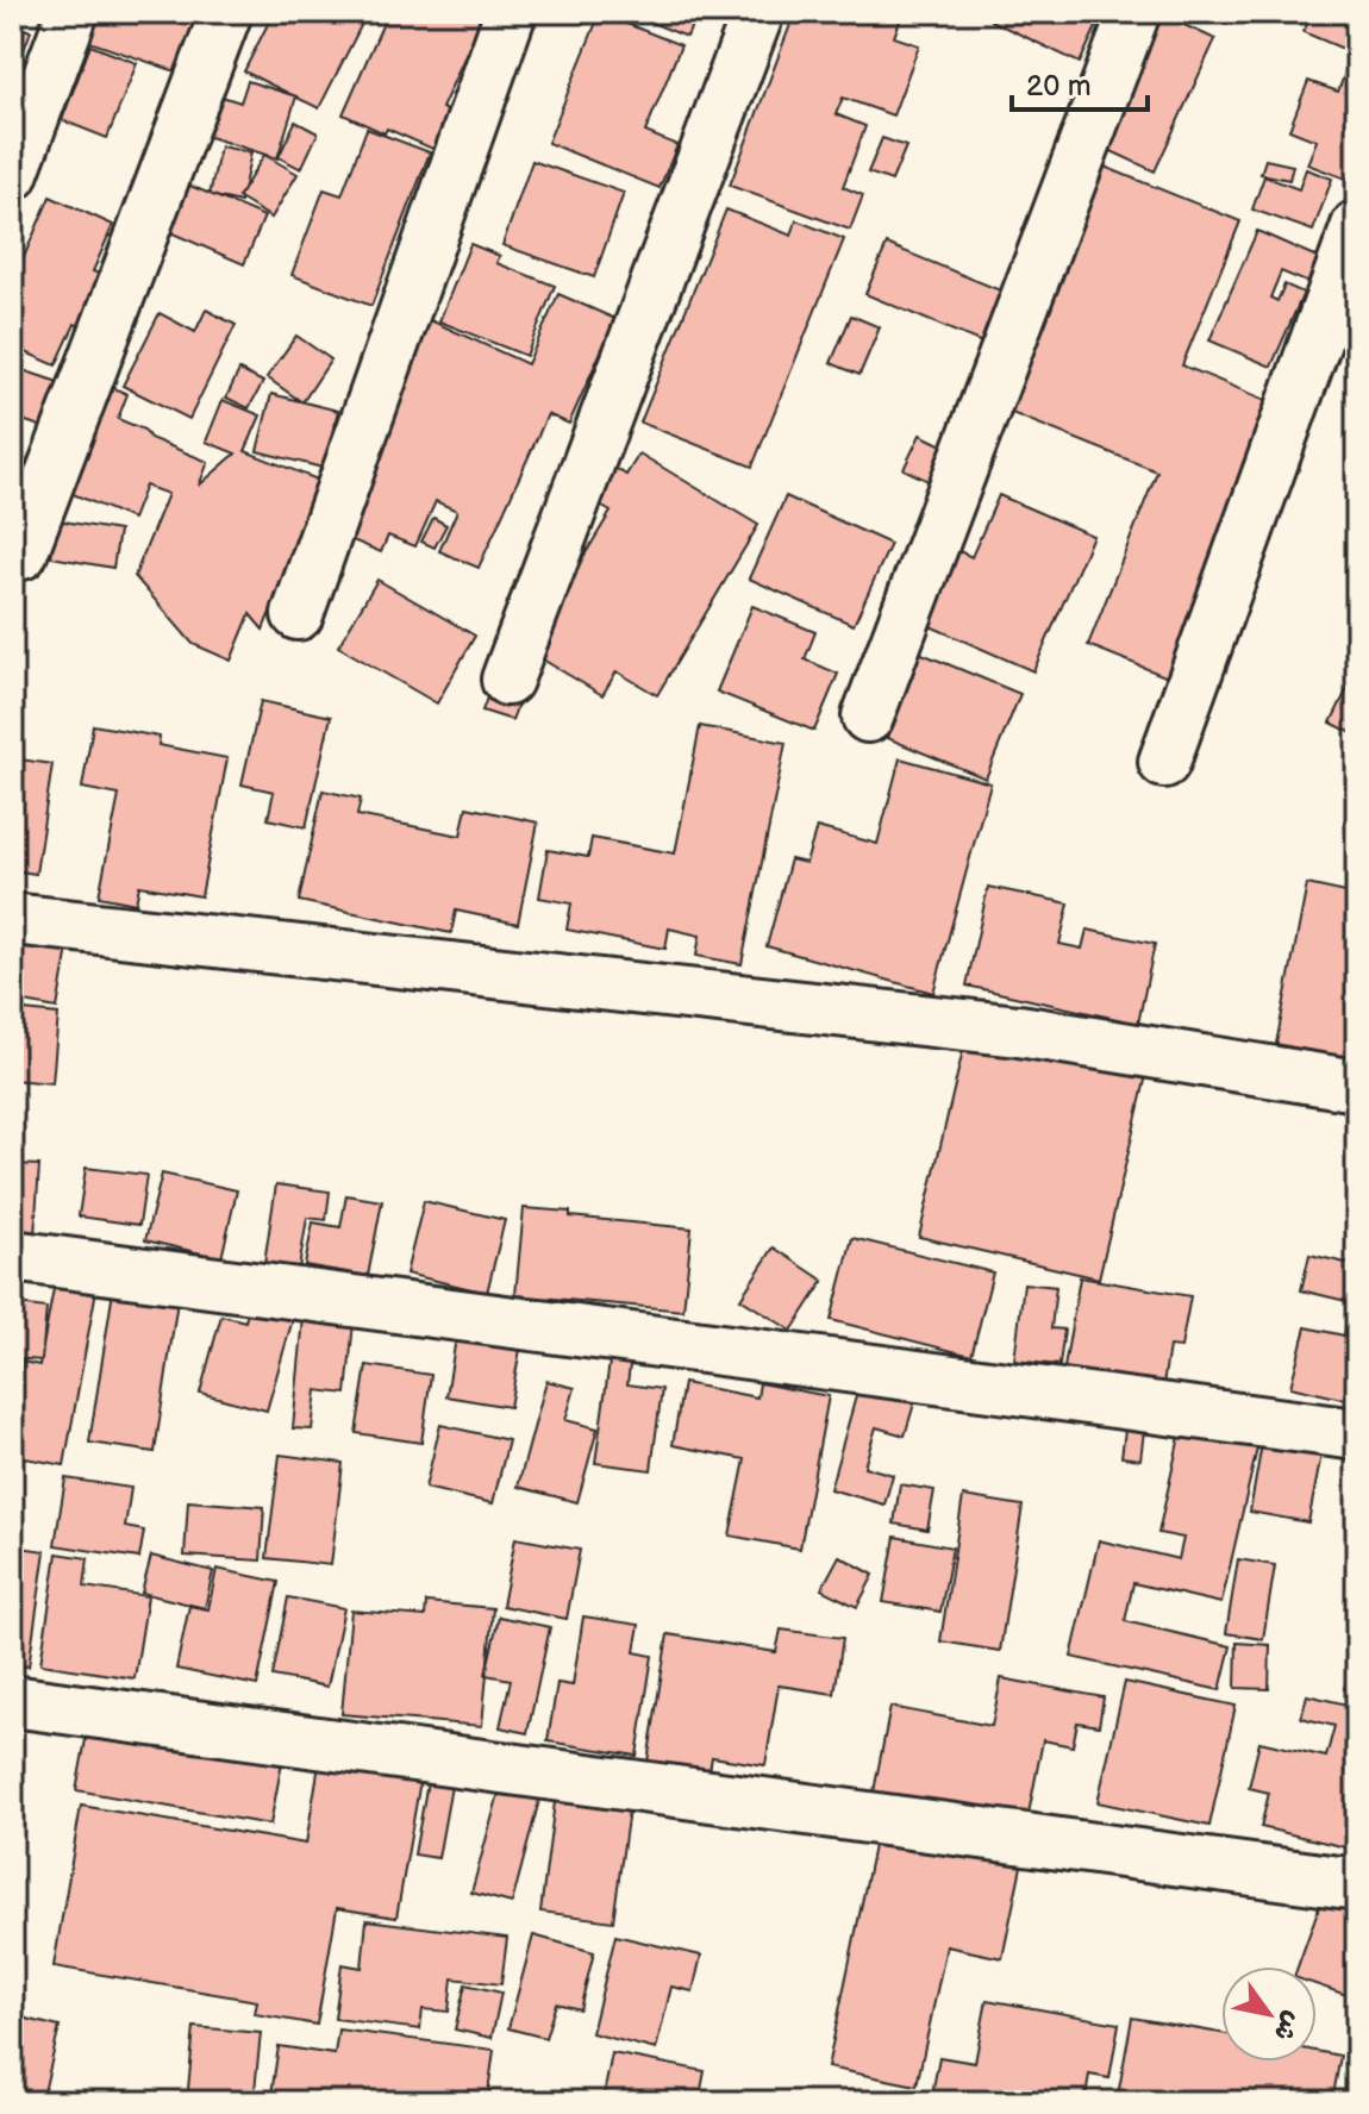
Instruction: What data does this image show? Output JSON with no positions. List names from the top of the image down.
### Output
{
  "scale_bar": "20 m",
  "north": "bottom right"
}
